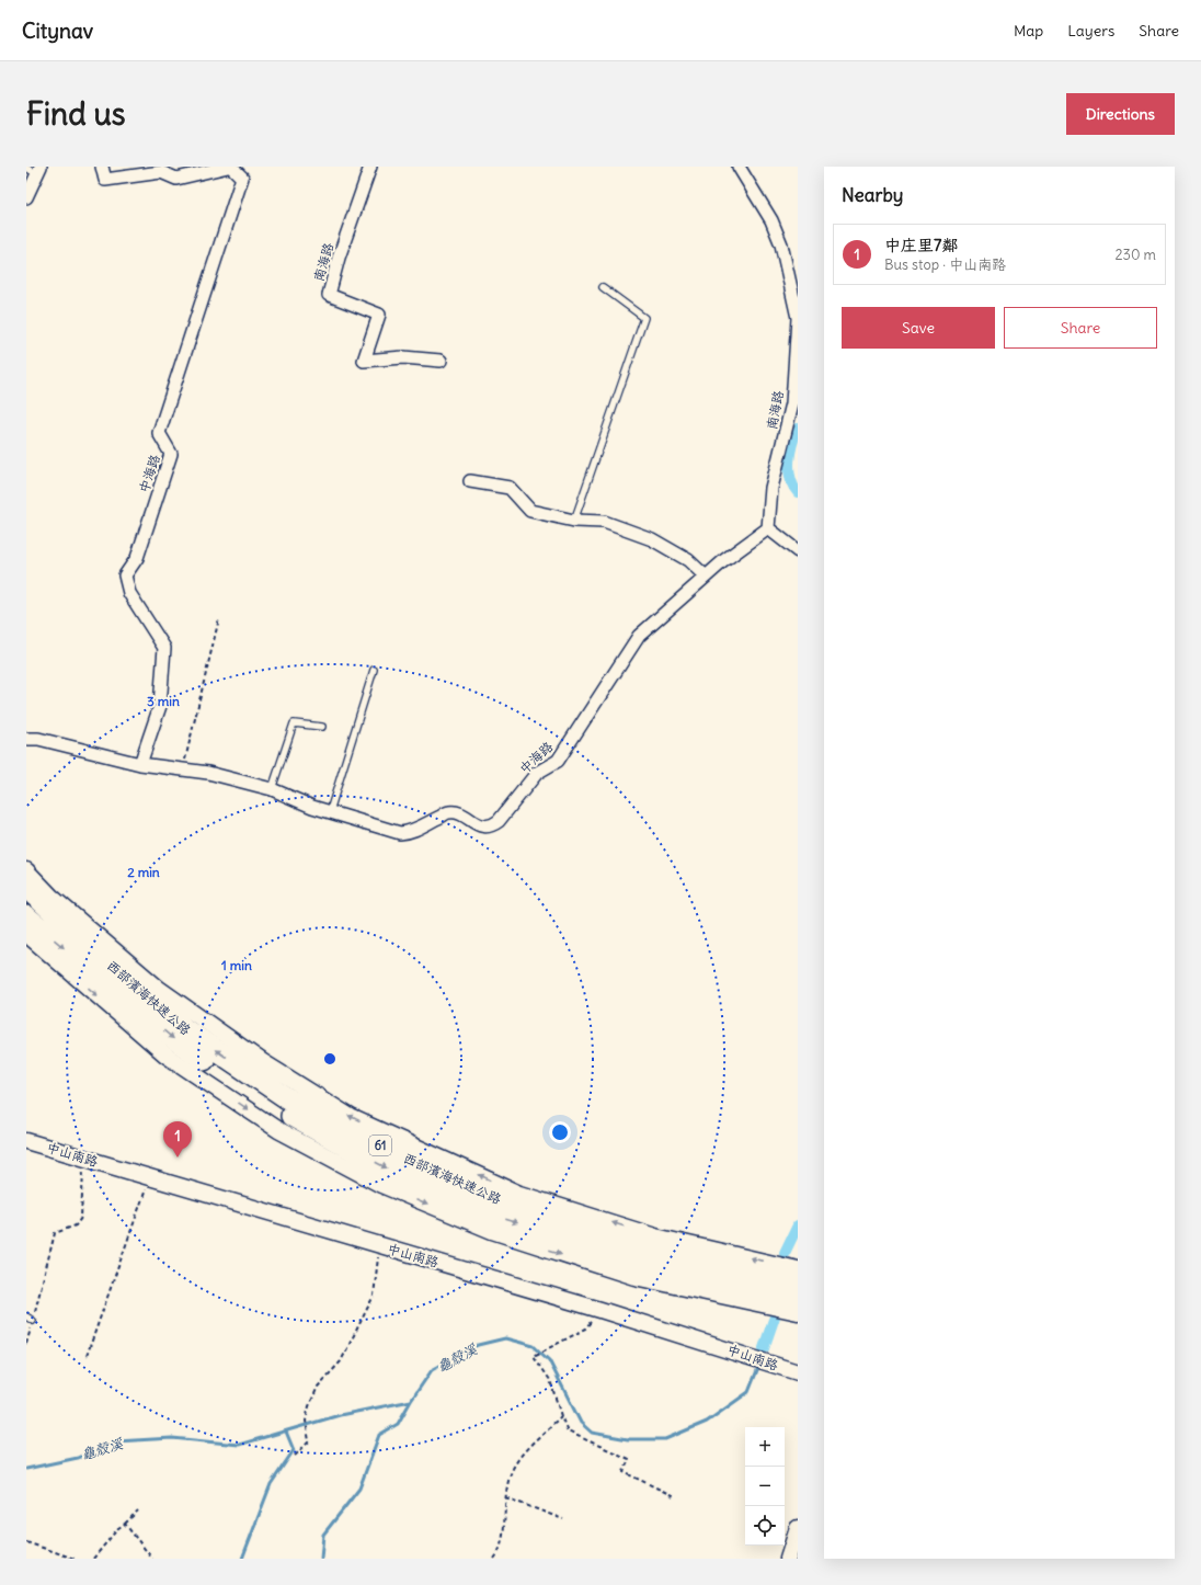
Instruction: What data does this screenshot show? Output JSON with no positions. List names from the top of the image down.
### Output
{
  "streets": {
    "highway": ["西部濱海快速公路", "61"],
    "street": ["南海路", "中海路", "中山南路"]
  },
  "crossings": [
    ["南海路", "中海路"]
  ],
  "water": ["龜殼溪"],
  "page": {
    "header": "Citynav",
    "nav": ["Map", "Layers", "Share"],
    "buttons": [
      "Directions",
      ["Save", "Share"]
    ],
    "title": "Find us",
    "heading": "Nearby",
    "list": [
      {
        "mark": "1",
        "name": "中庄里7鄰",
        "note": "Bus stop · 中山南路",
        "value": "230 m"
      }
    ],
    "pins": "1",
    "map_buttons": ["+", "−"]
  },
  "rings": ["3 min", "2 min", "1 min"]
}
